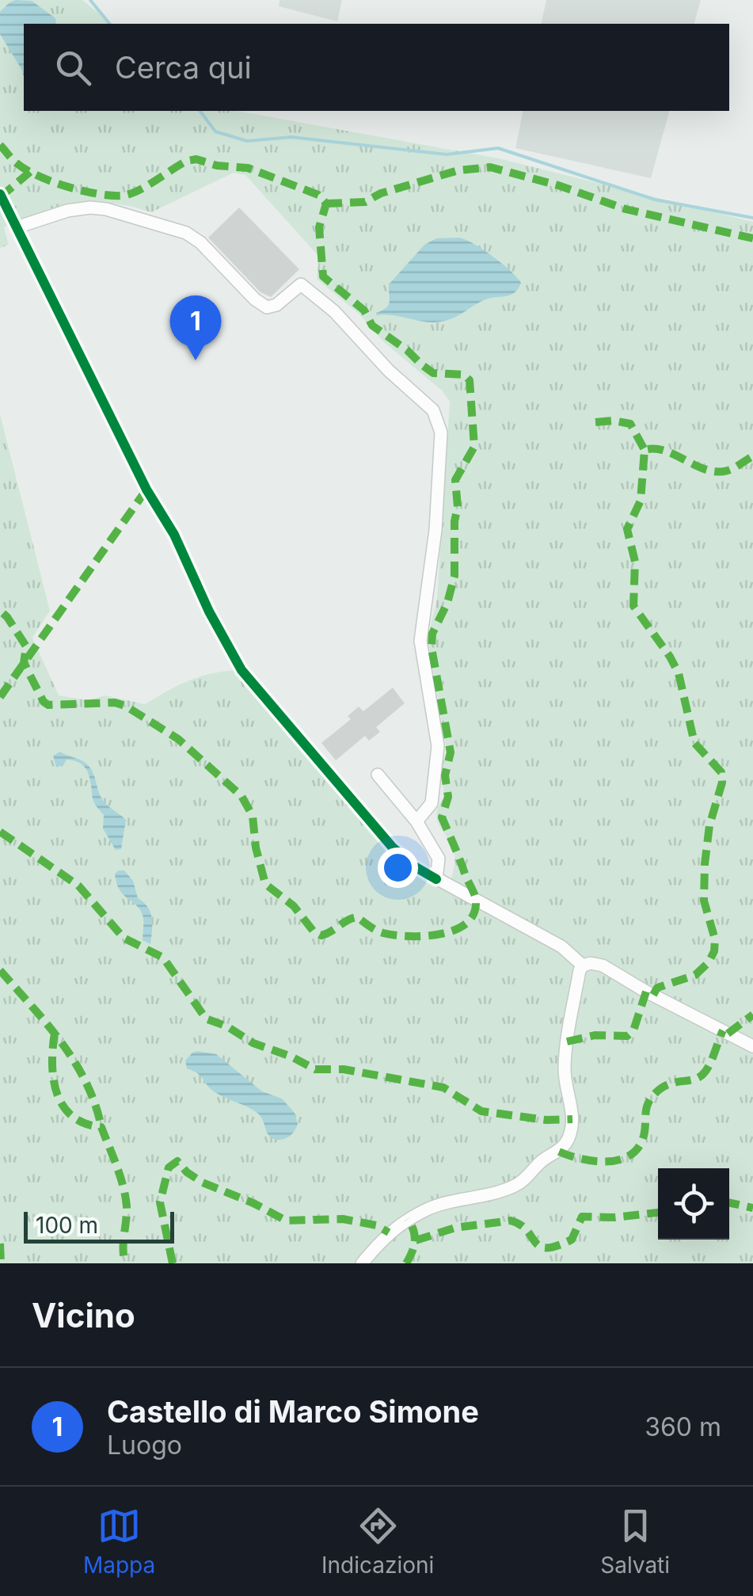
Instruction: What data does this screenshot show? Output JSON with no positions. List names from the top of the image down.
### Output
{
  "scale_bar": "100 m",
  "page": {
    "search": "Cerca qui",
    "pins": "1",
    "scale": "100 m",
    "heading": "Vicino",
    "list": [
      {
        "mark": "1",
        "name": "Castello di Marco Simone",
        "note": "Luogo",
        "value": "360 m"
      }
    ],
    "nav": ["Mappa", "Indicazioni", "Salvati"]
  }
}
